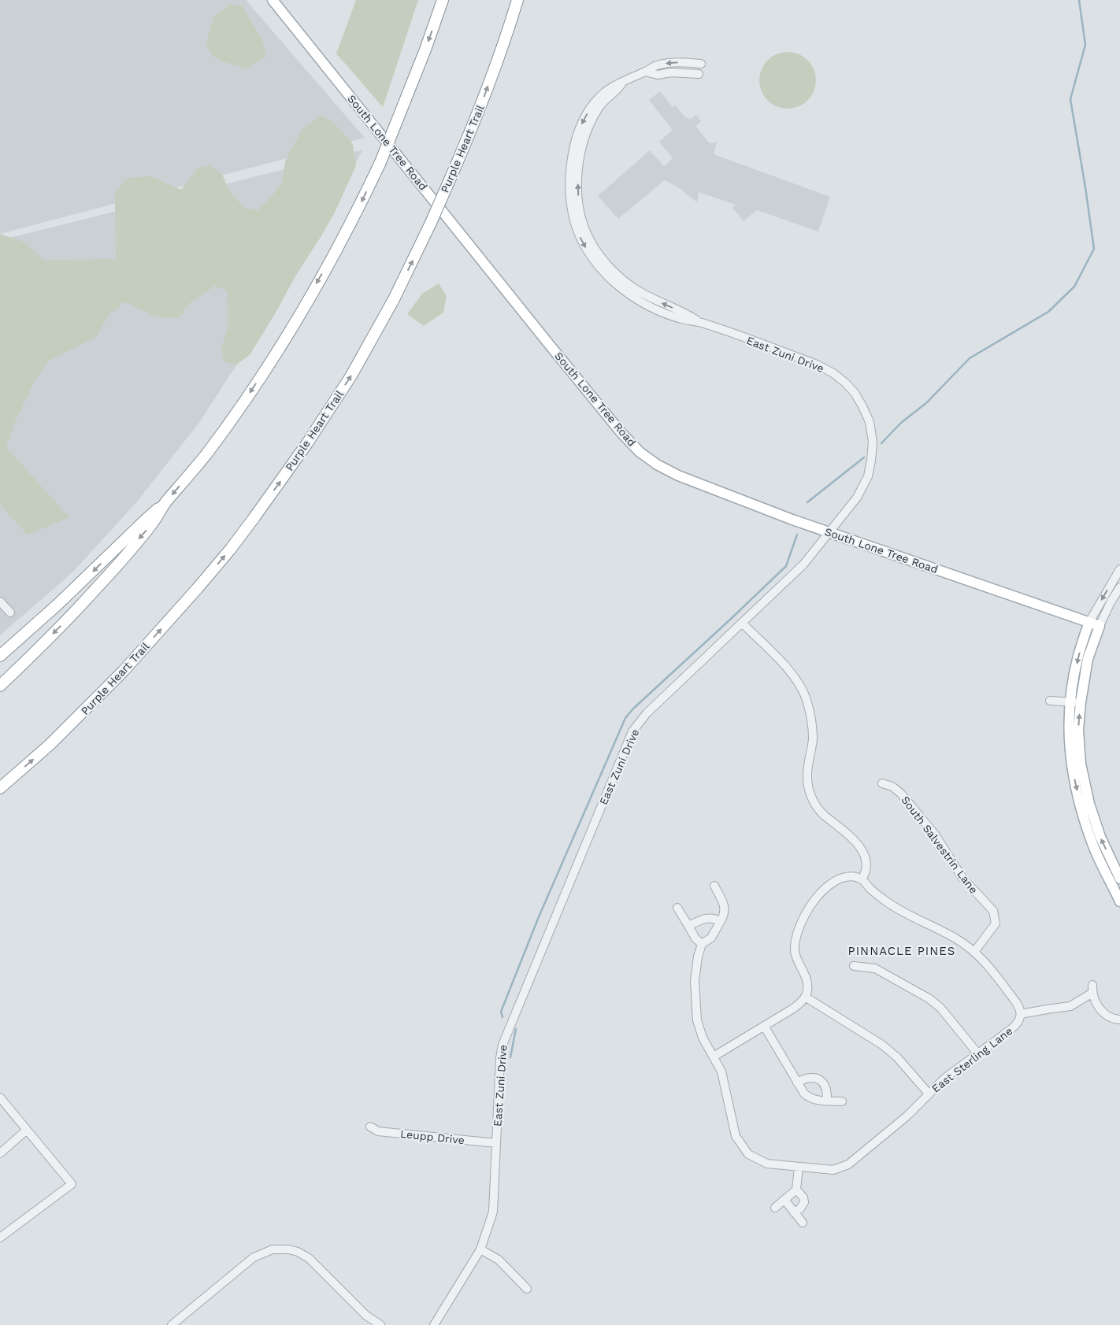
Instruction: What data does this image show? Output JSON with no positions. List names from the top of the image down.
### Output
{
  "streets": {
    "highway": ["Purple Heart Trail"],
    "main road": ["South Lone Tree Road"],
    "street": [
      "East Zuni Drive",
      "South Salvestrin Lane",
      "East Sterling Lane",
      "Leupp Drive"
    ]
  },
  "crossings": [
    ["South Lone Tree Road", "East Zuni Drive"],
    ["East Zuni Drive", "Leupp Drive"]
  ],
  "districts": ["PINNACLE PINES"]
}
